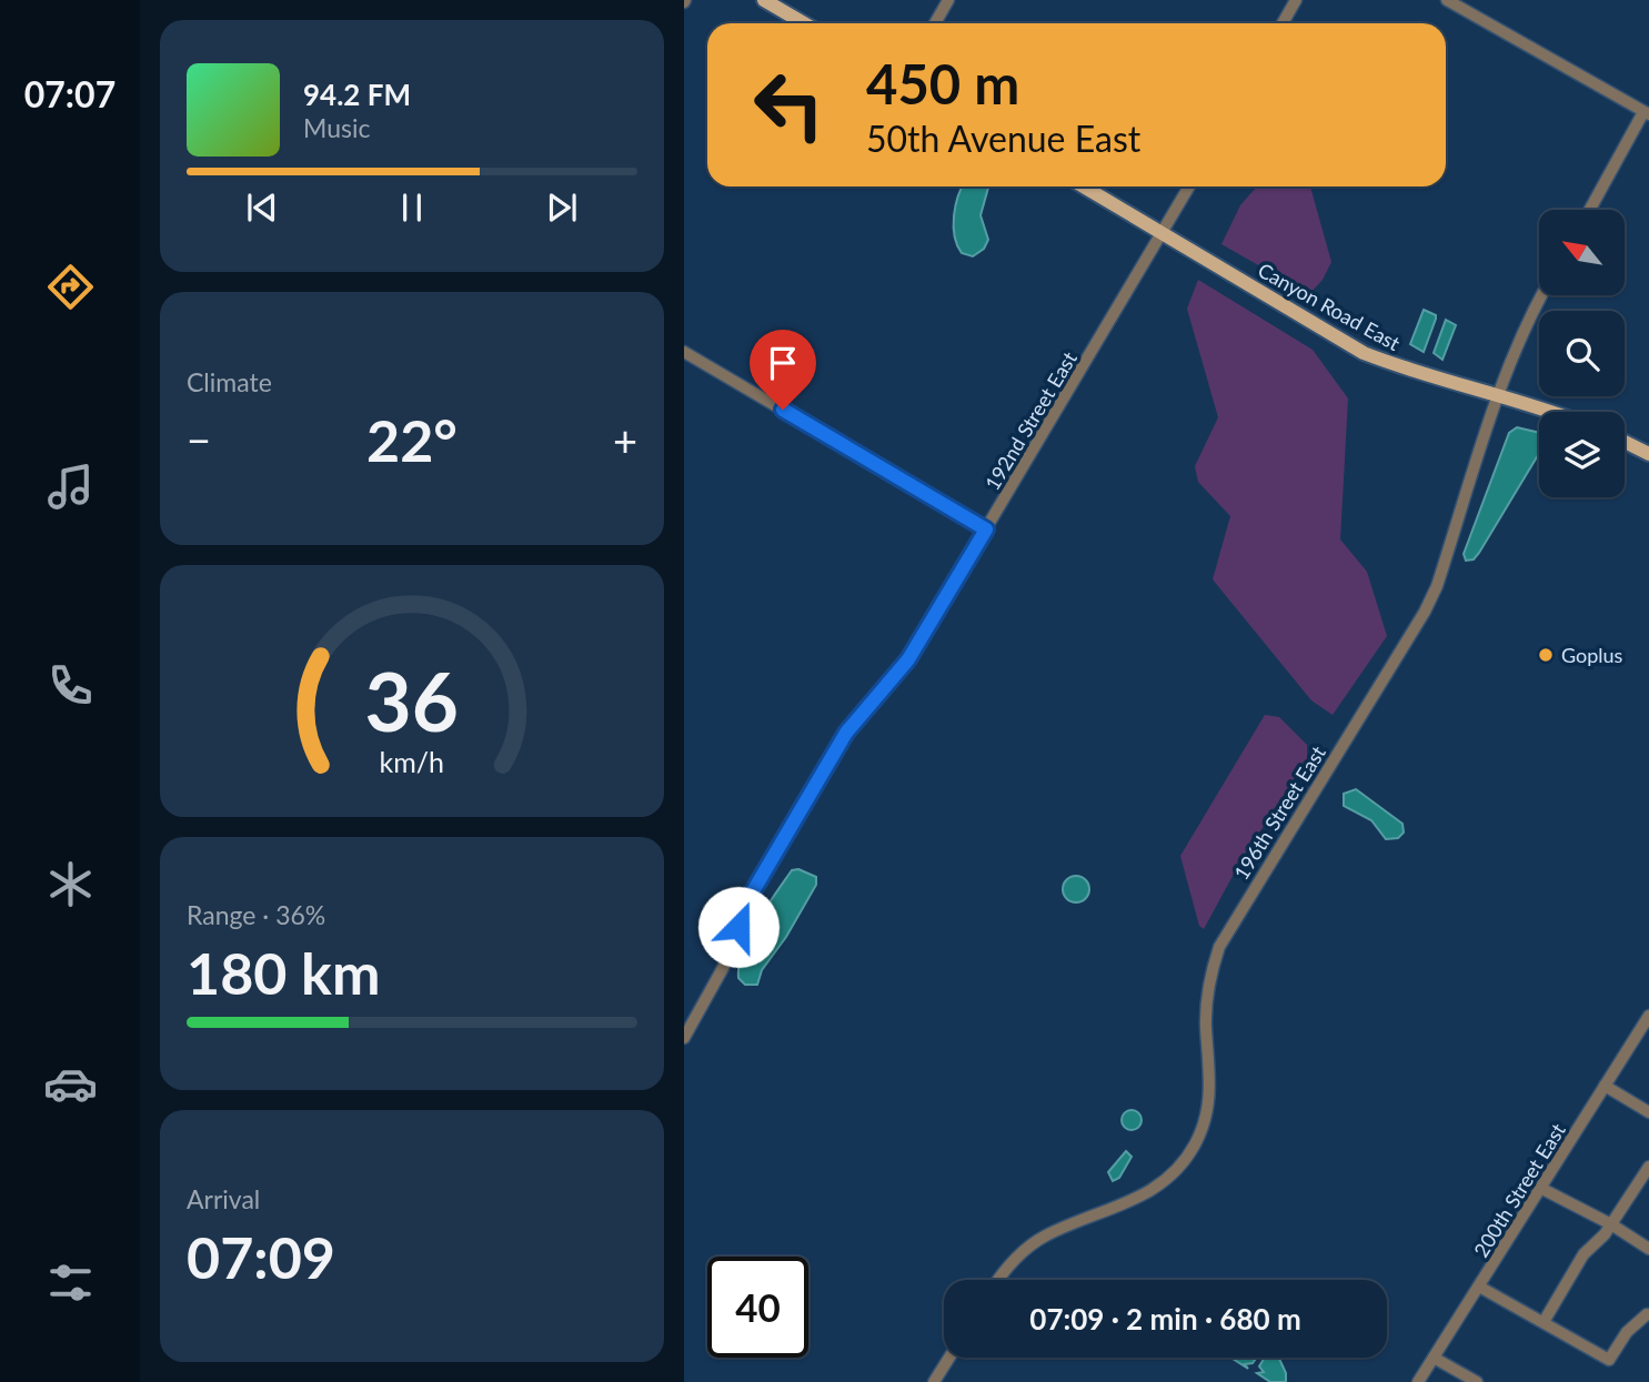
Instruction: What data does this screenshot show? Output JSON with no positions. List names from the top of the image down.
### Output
{
  "streets": {
    "main road": ["Canyon Road East"],
    "street": ["192nd Street East", "196th Street East", "200th Street East"]
  },
  "crossings": [
    ["Canyon Road East", "192nd Street East"],
    ["Canyon Road East", "196th Street East"]
  ],
  "places": ["Goplus"],
  "north": "top left",
  "page": {
    "tabs": "07:07",
    "turn": ["450 m", "50th Avenue East"],
    "song": ["94.2 FM", "Music"],
    "tile": [
      "Climate",
      ["Range · 36%", "180 km"],
      ["Arrival", "07:09"]
    ],
    "heat": ["−", "22°", "+"],
    "limit": "40",
    "trip": "07:09 · 2 min · 680 m",
    "gauge": ["36", "km/h"]
  }
}
